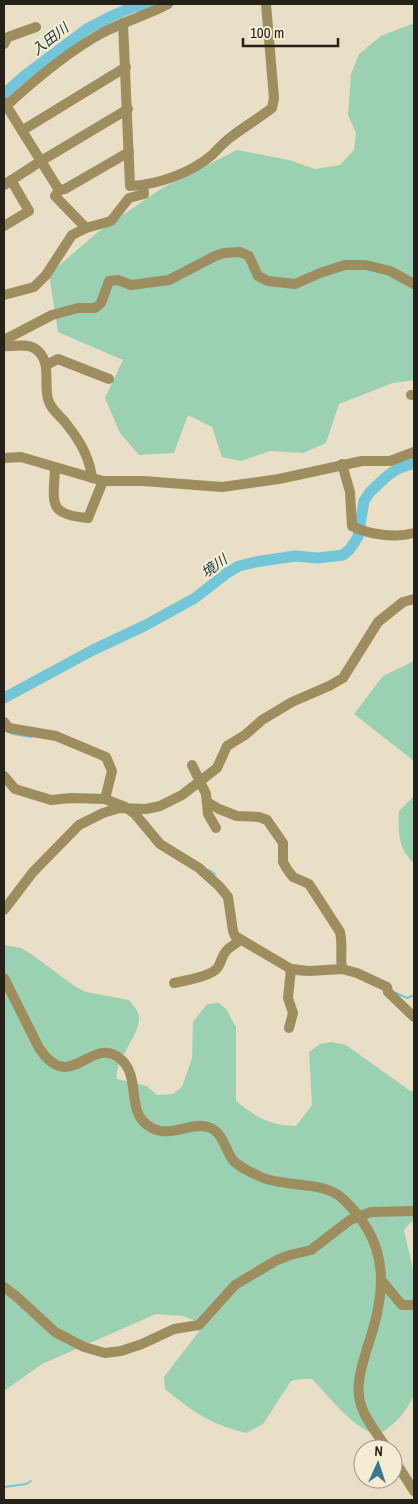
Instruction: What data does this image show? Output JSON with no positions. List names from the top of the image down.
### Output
{
  "water": ["入田川", "境川"],
  "scale_bar": "100 m",
  "north": "top"
}
